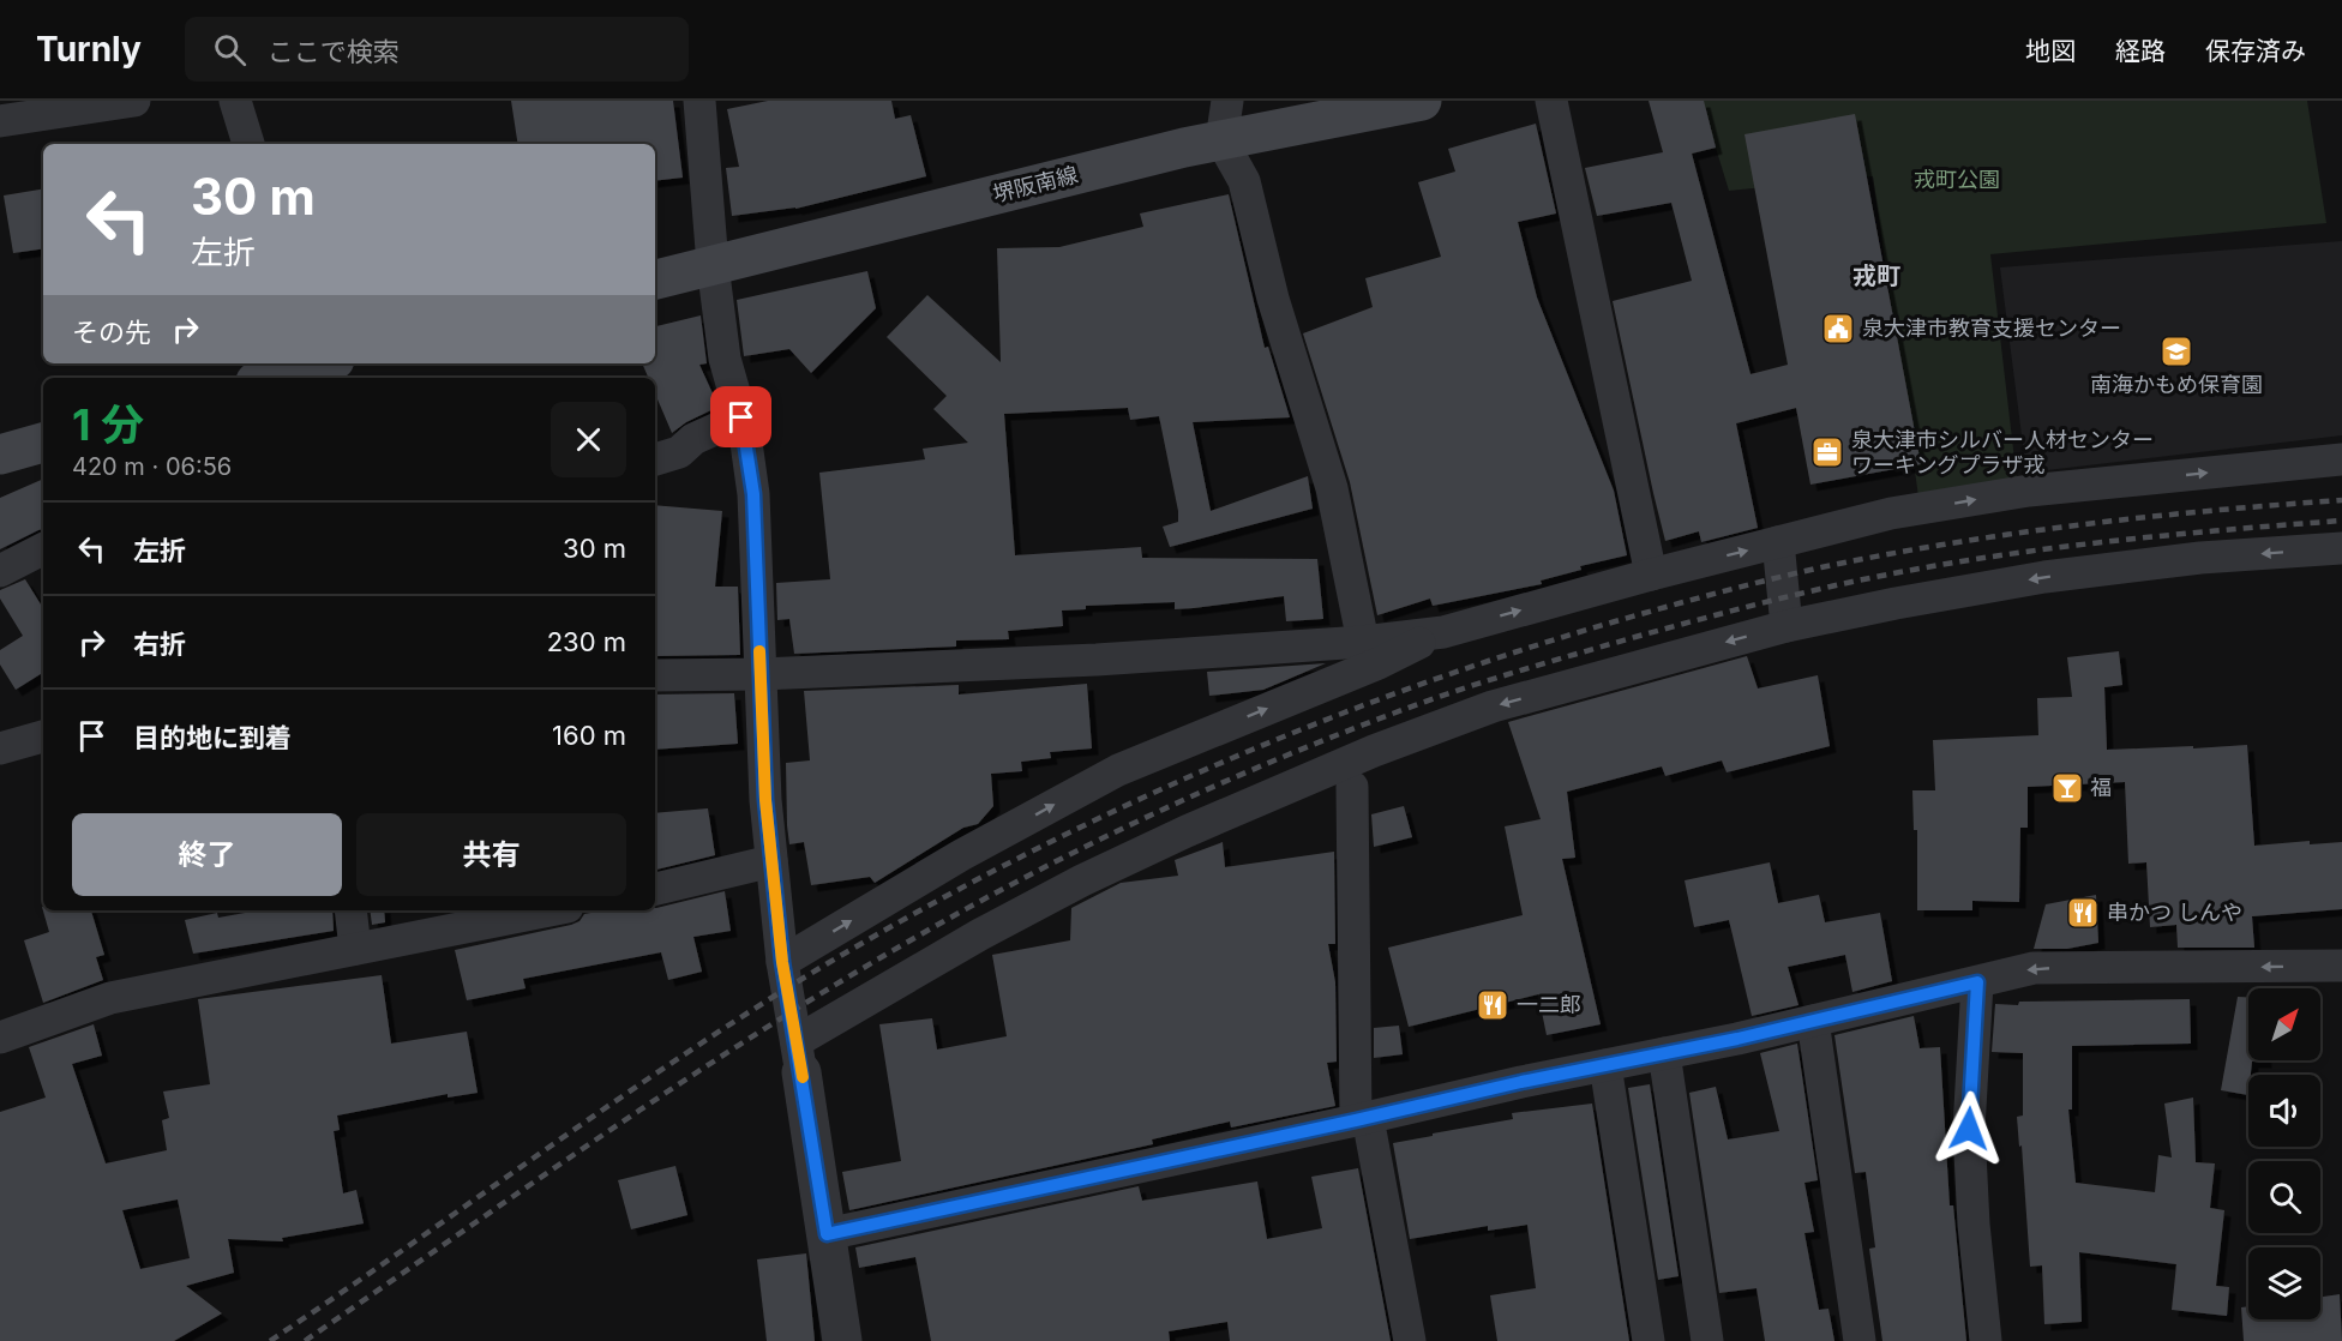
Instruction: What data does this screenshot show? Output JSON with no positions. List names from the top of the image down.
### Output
{
  "streets": {
    "main road": ["堺阪南線"]
  },
  "districts": ["戎町"],
  "parks": ["戎町公園"],
  "places": {
    "public building": ["泉大津市教育支援センター"],
    "school or university": ["南海かもめ保育園"],
    "office": ["泉大津市シルバー人材センター ワーキングプラザ戎"],
    "bar": ["福"],
    "restaurant": ["串かつ しんや", "一二郎"]
  },
  "north": "top right",
  "page": {
    "header": "Turnly",
    "search": "ここで検索",
    "nav": ["地図", "経路", "保存済み"],
    "turn": ["30 m", "左折"],
    "then": "その先",
    "heading": ["1 分", "420 m · 06:56"],
    "list": [
      {
        "name": "左折",
        "value": "30 m"
      },
      {
        "name": "右折",
        "value": "230 m"
      },
      {
        "name": "目的地に到着",
        "value": "160 m"
      }
    ],
    "buttons": ["終了", "共有"]
  }
}
